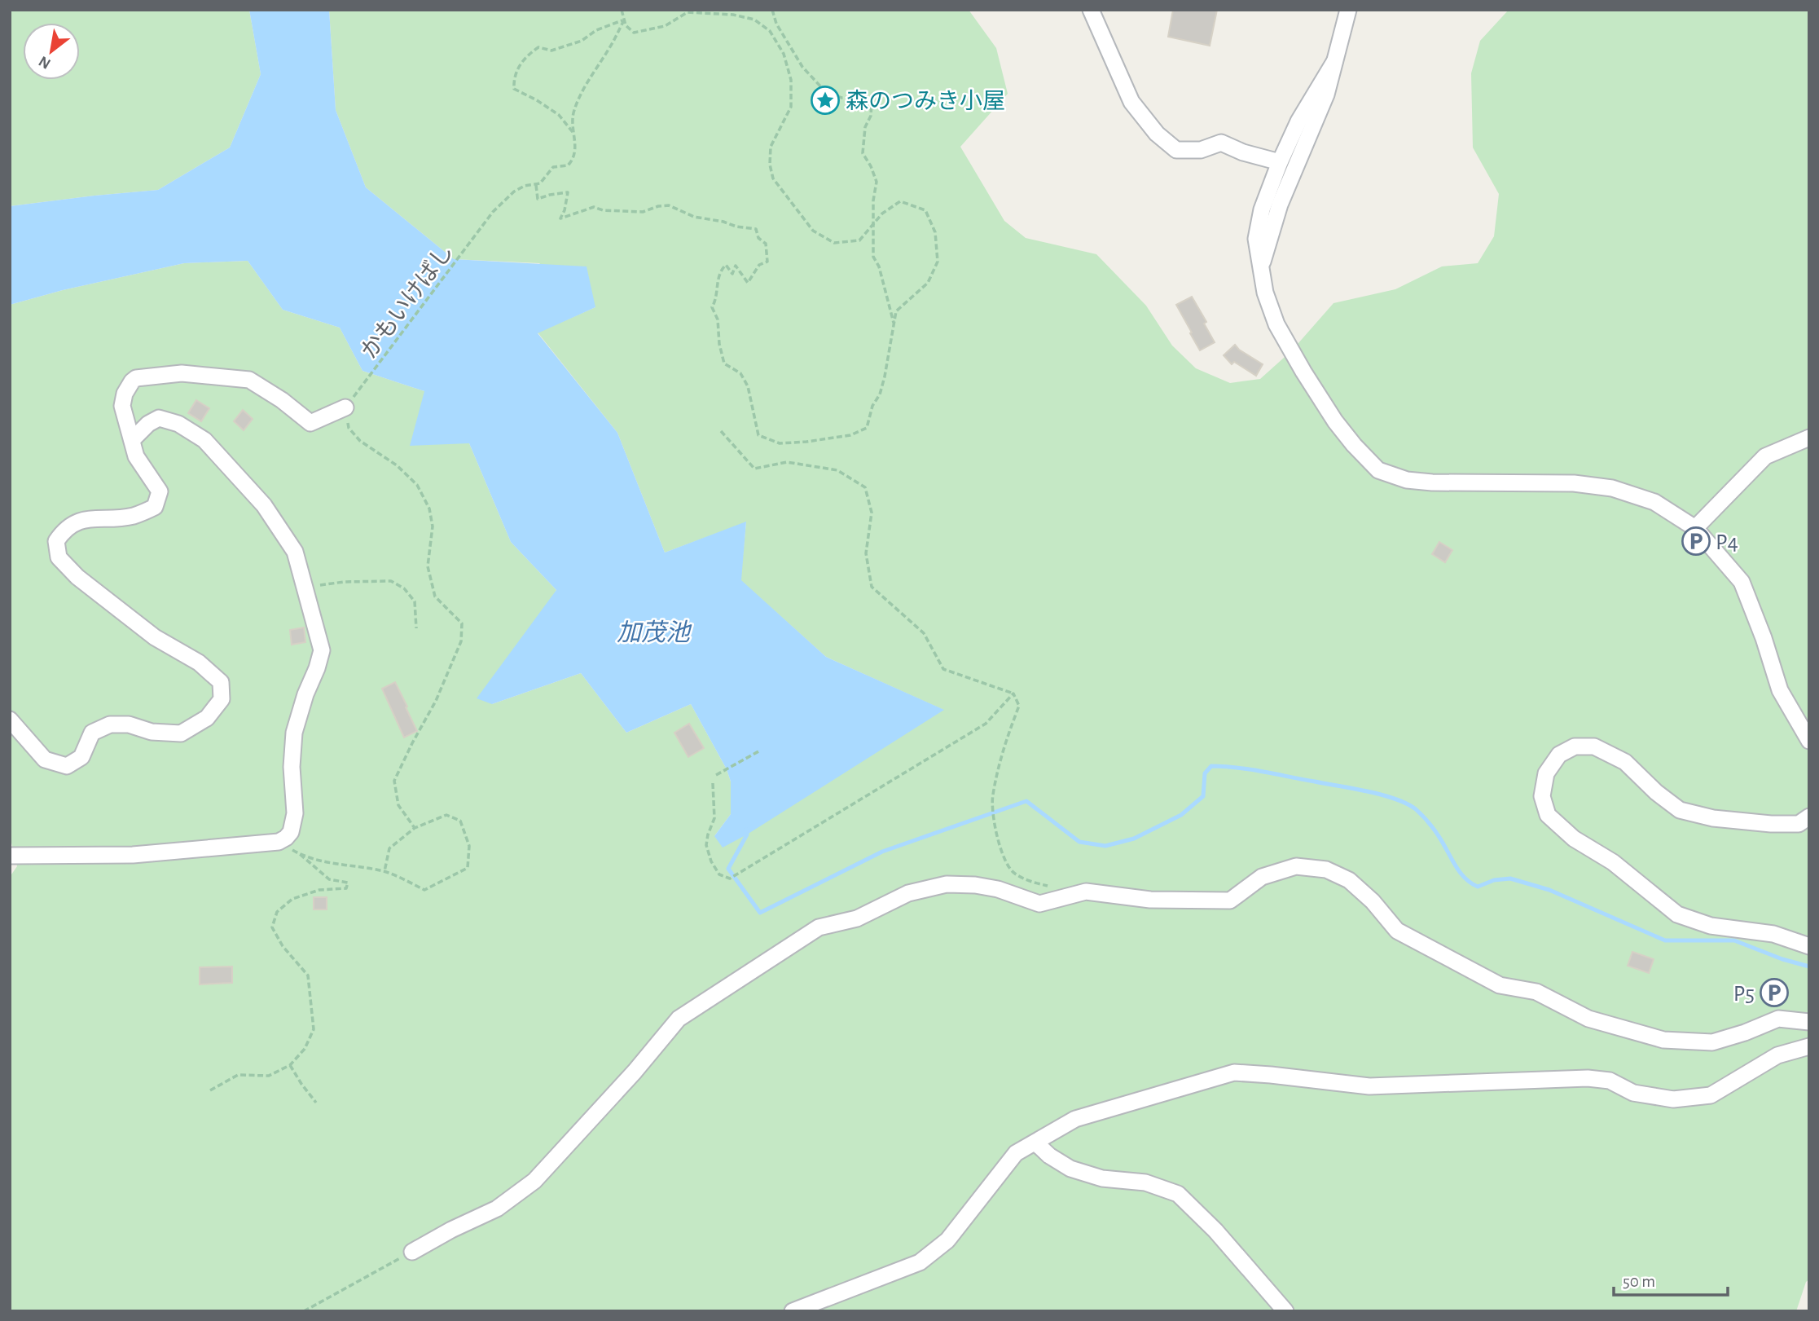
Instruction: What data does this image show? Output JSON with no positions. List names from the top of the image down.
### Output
{
  "streets": {
    "path": ["かもいけばし"]
  },
  "water": ["加茂池"],
  "places": {
    "place": ["森のつみき小屋"],
    "parking": ["P4", "P5"]
  },
  "scale_bar": "50 m",
  "north": "bottom left"
}
